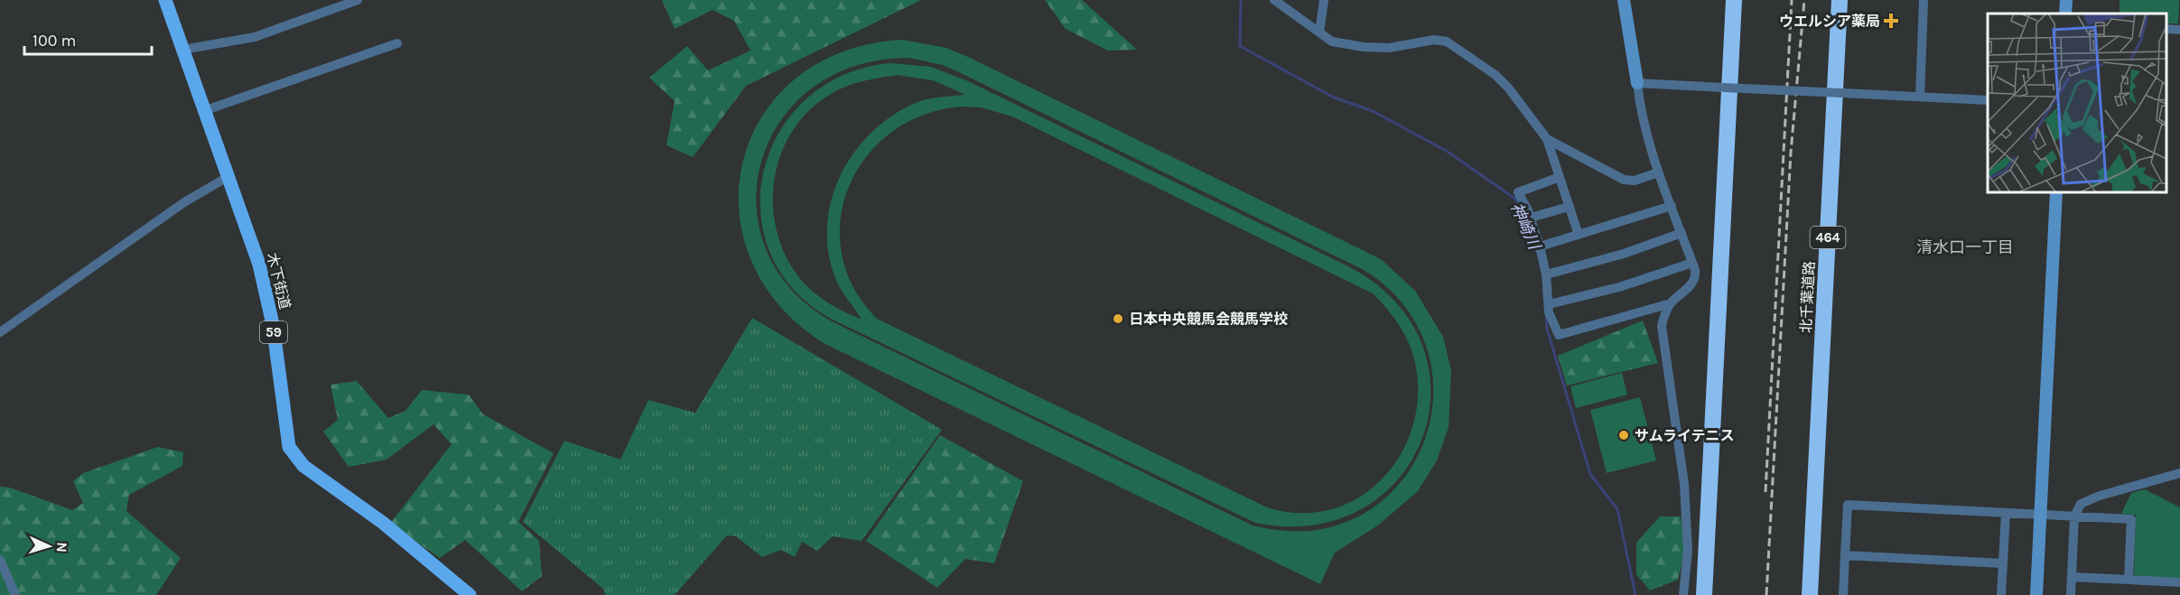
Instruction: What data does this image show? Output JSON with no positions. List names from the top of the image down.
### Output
{
  "streets": {
    "highway": ["464", "北千葉道路"],
    "main road": ["木下街道", "59"]
  },
  "districts": ["清水口一丁目"],
  "water": ["神崎川"],
  "places": {
    "health": ["ウエルシア薬局"],
    "other": ["日本中央競馬会競馬学校", "サムライテニス"]
  },
  "scale_bar": "100 m",
  "north": "right"
}
